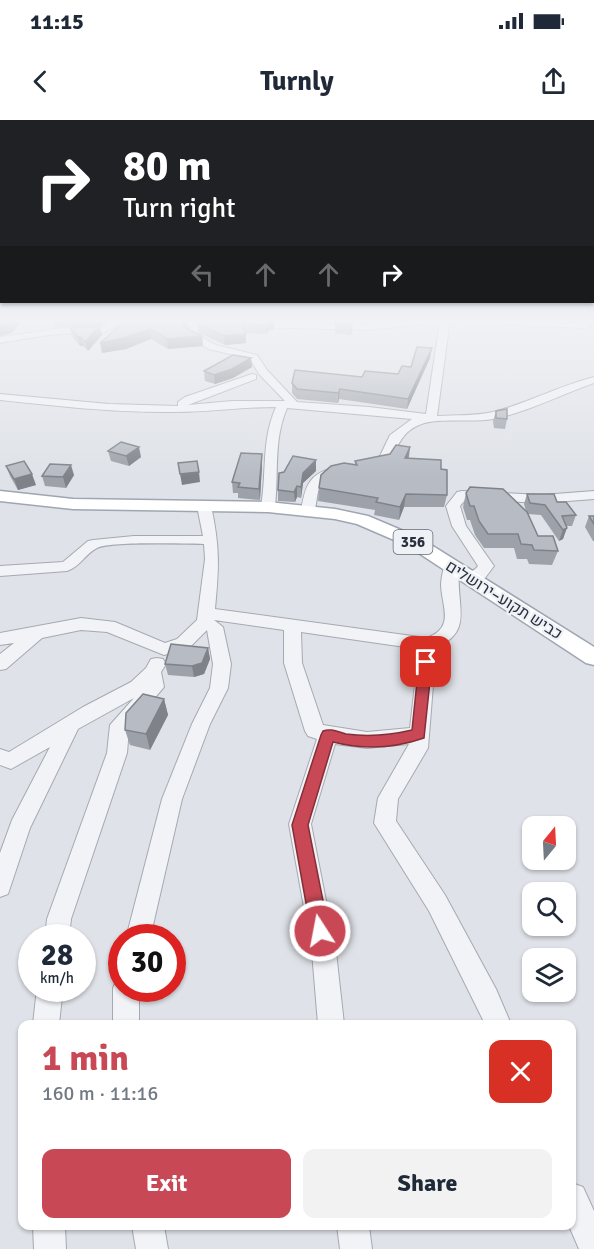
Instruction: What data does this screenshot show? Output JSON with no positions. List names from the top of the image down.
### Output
{
  "streets": {
    "main road": ["356", "כביש תקוע–ירושלים"]
  },
  "crossings": [
    ["356", "כביש תקוע–ירושלים"]
  ],
  "north": "top",
  "page": {
    "status": "11:15",
    "header": "Turnly",
    "turn": ["80 m", "Turn right"],
    "speed": "28 km/h",
    "limit": "30",
    "heading": ["1 min", "160 m · 11:16"],
    "buttons": ["Exit", "Share"]
  }
}
